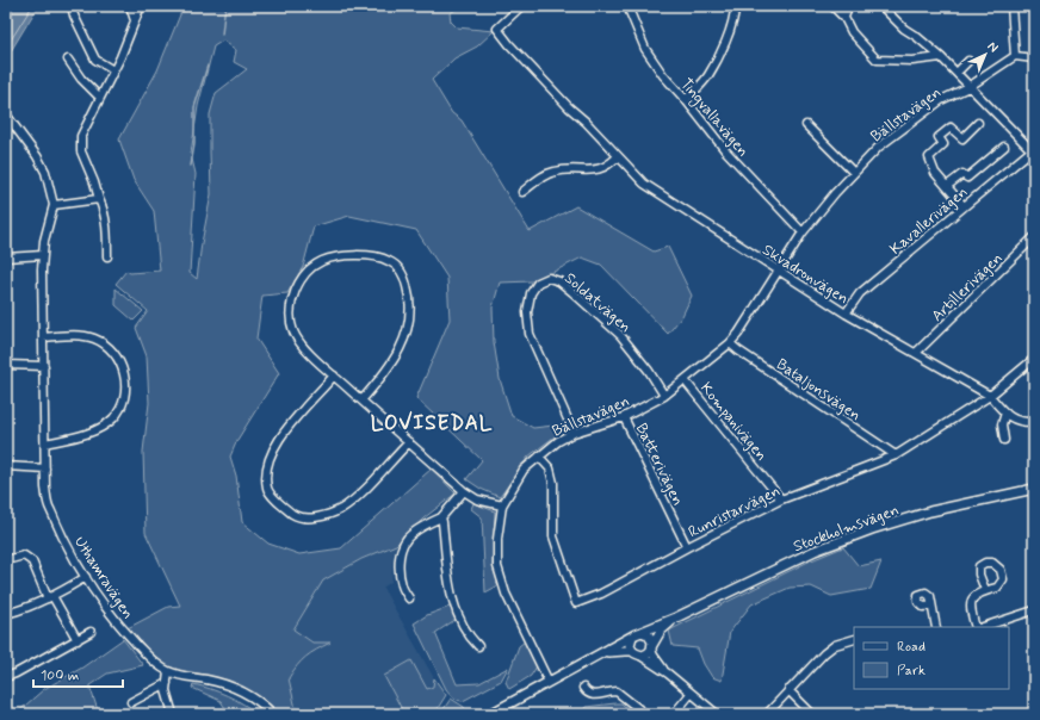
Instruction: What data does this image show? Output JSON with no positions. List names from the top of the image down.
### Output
{
  "streets": {
    "main road": ["Stockholmsvägen"],
    "street": [
      "Bällstavägen",
      "Tingvallavägen",
      "Kavallerivägen",
      "Skvadronvägen",
      "Artillerivägen",
      "Soldatvägen",
      "Bataljonsvägen",
      "Kompanivägen",
      "Batterivägen",
      "Runristarvägen",
      "Uthamravägen"
    ]
  },
  "crossings": [
    ["Bällstavägen", "Tingvallavägen"],
    ["Bällstavägen", "Skvadronvägen"],
    ["Bällstavägen", "Soldatvägen"],
    ["Bällstavägen", "Bataljonsvägen"],
    ["Bällstavägen", "Kompanivägen"],
    ["Bällstavägen", "Batterivägen"],
    ["Bällstavägen", "Runristarvägen"],
    ["Kavallerivägen", "Skvadronvägen"],
    ["Skvadronvägen", "Artillerivägen"],
    ["Skvadronvägen", "Runristarvägen"],
    ["Bataljonsvägen", "Runristarvägen"],
    ["Kompanivägen", "Runristarvägen"],
    ["Batterivägen", "Runristarvägen"]
  ],
  "districts": ["LOVISEDAL"],
  "legend": ["Road", "Park"],
  "scale_bar": "100 m",
  "north": "top right"
}
